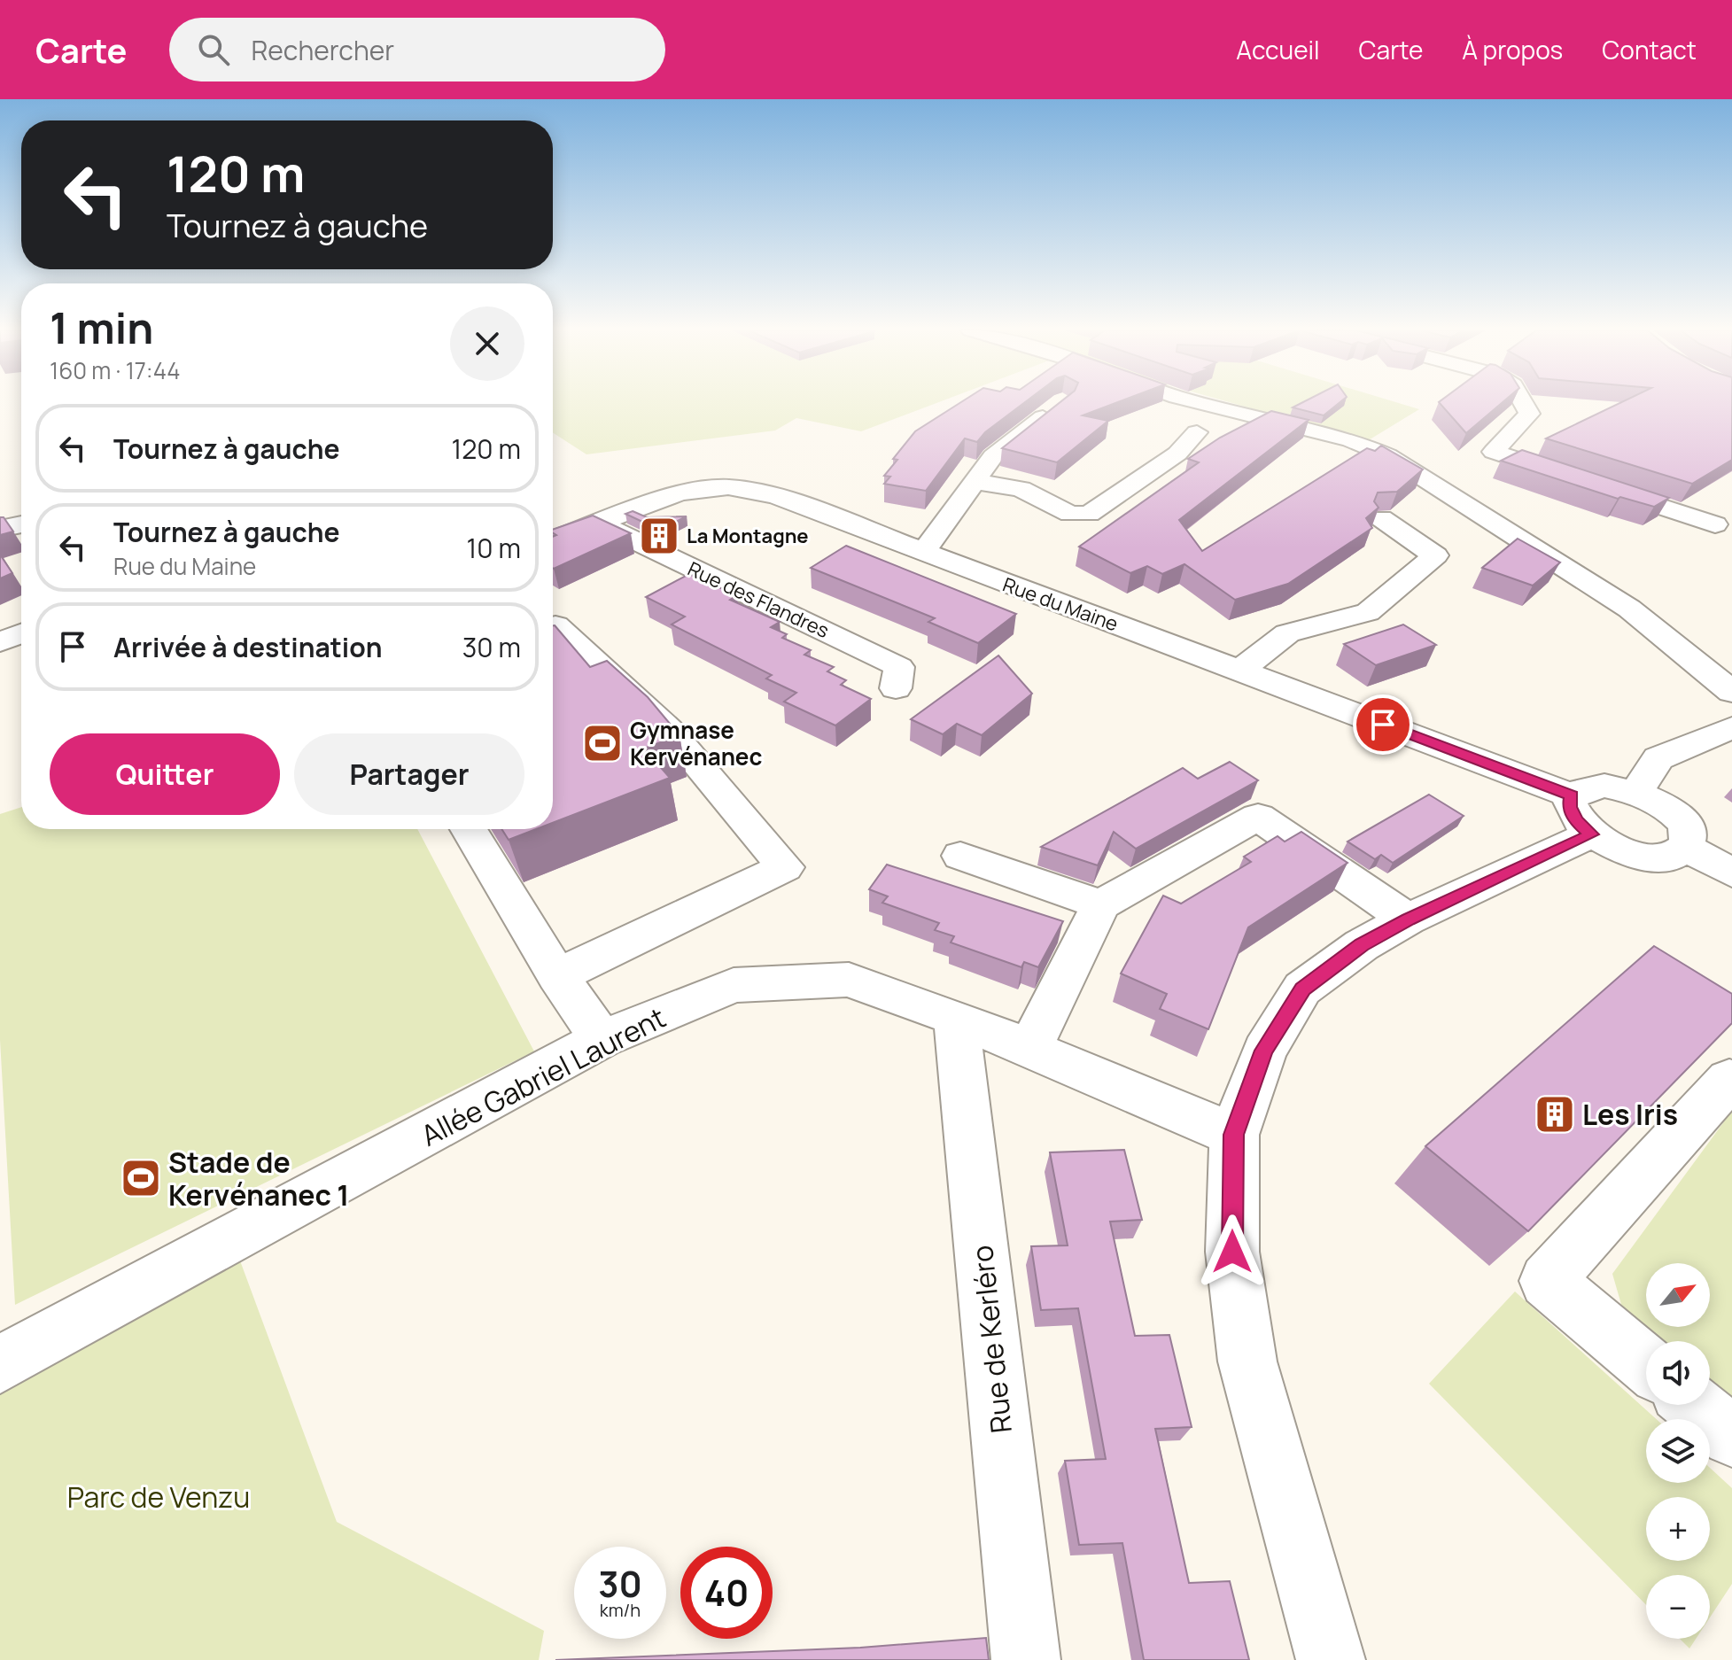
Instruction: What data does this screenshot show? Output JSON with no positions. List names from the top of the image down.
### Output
{
  "streets": {
    "street": [
      "Rue des Flandres",
      "Rue du Maine",
      "Allée Gabriel Laurent",
      "Rue de Kerléro"
    ]
  },
  "crossings": [
    ["Rue des Flandres", "Rue du Maine"],
    ["Allée Gabriel Laurent", "Rue de Kerléro"]
  ],
  "parks": ["Parc de Venzu"],
  "places": {
    "building": ["La Montagne", "Les Iris"],
    "sports": ["Gymnase Kervénanec", "Stade de Kervénanec 1"]
  },
  "north": "top right",
  "page": {
    "header": "Carte",
    "search": "Rechercher",
    "nav": [
      "Accueil",
      "Carte",
      "À propos",
      "Contact"
    ],
    "turn": ["120 m", "Tournez à gauche"],
    "heading": ["1 min", "160 m · 17:44"],
    "list": [
      {
        "name": "Tournez à gauche",
        "value": "120 m"
      },
      {
        "name": "Tournez à gauche",
        "note": "Rue du Maine",
        "value": "10 m"
      },
      {
        "name": "Arrivée à destination",
        "value": "30 m"
      }
    ],
    "buttons": ["Quitter", "Partager"],
    "map_buttons": ["+", "−"],
    "speed": "30 km/h",
    "limit": "40"
  }
}
